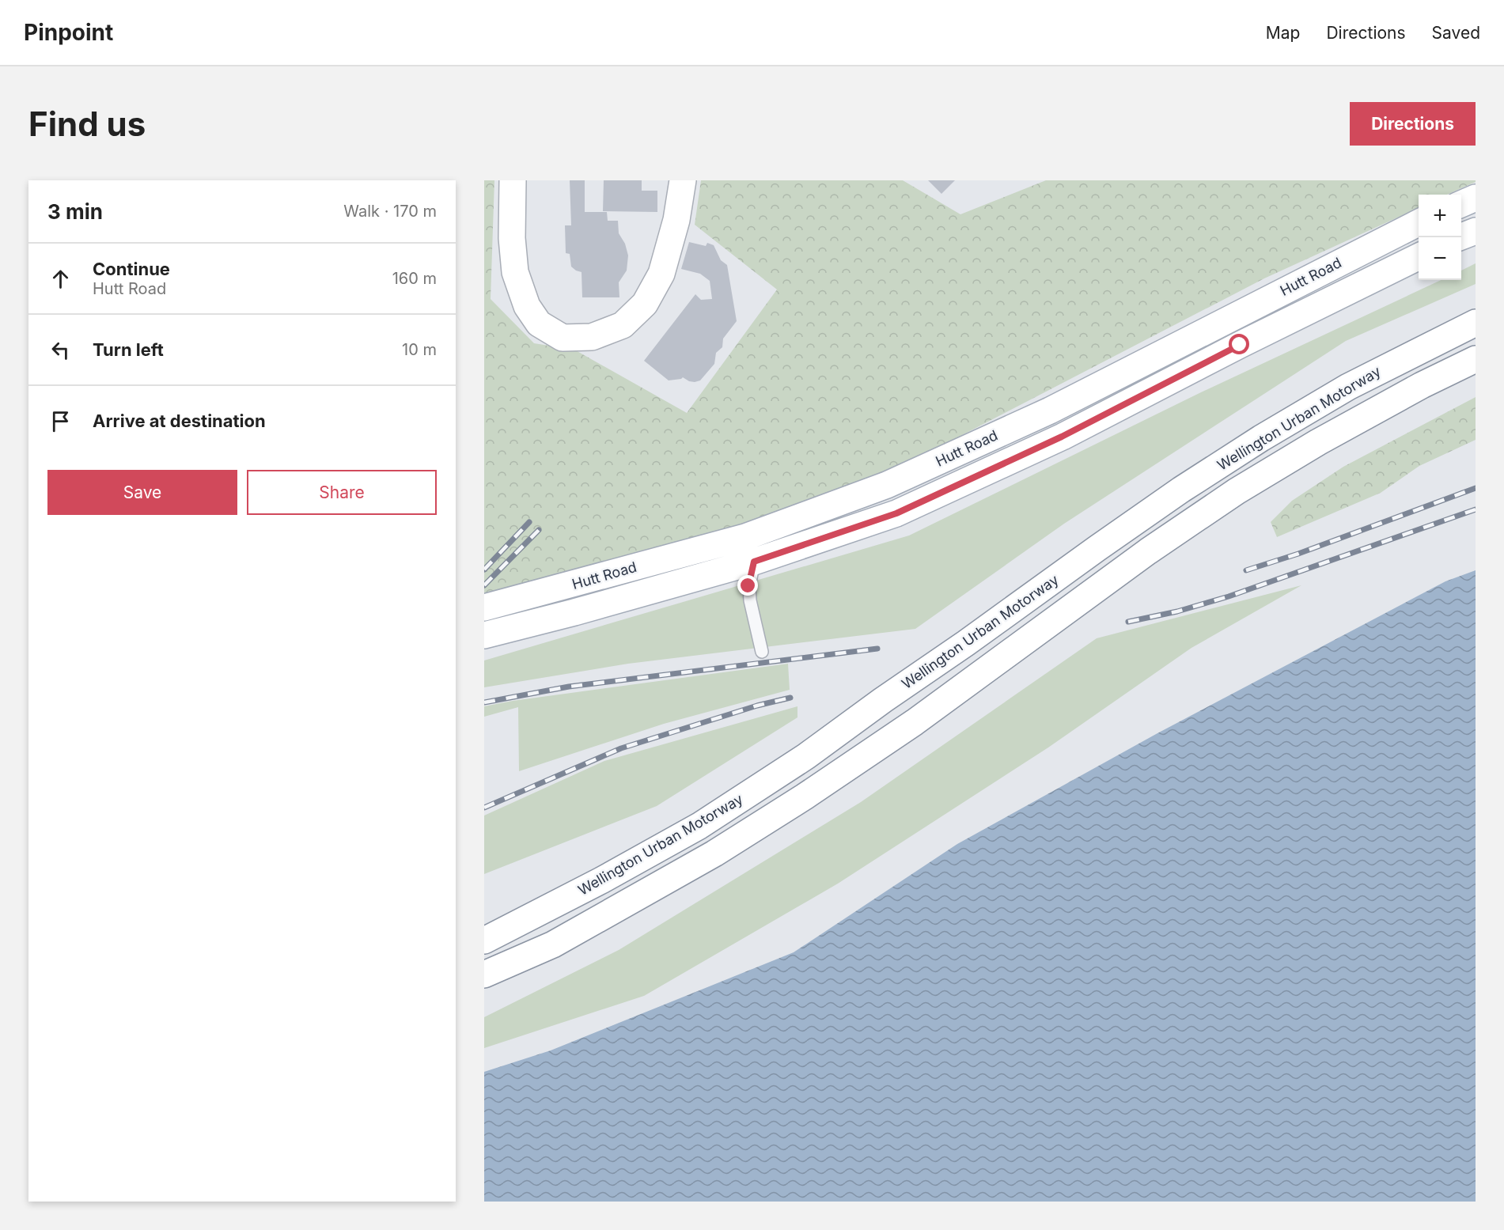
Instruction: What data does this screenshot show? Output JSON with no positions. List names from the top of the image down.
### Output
{
  "streets": {
    "main road": ["Hutt Road", "Wellington Urban Motorway"]
  },
  "page": {
    "header": "Pinpoint",
    "nav": ["Map", "Directions", "Saved"],
    "buttons": [
      "Directions",
      ["Save", "Share"]
    ],
    "title": "Find us",
    "heading": ["3 min", "Walk · 170 m"],
    "map_buttons": ["+", "−"],
    "list": [
      ["Continue", "Hutt Road", "160 m"],
      ["Turn left", "10 m"],
      "Arrive at destination"
    ]
  }
}
